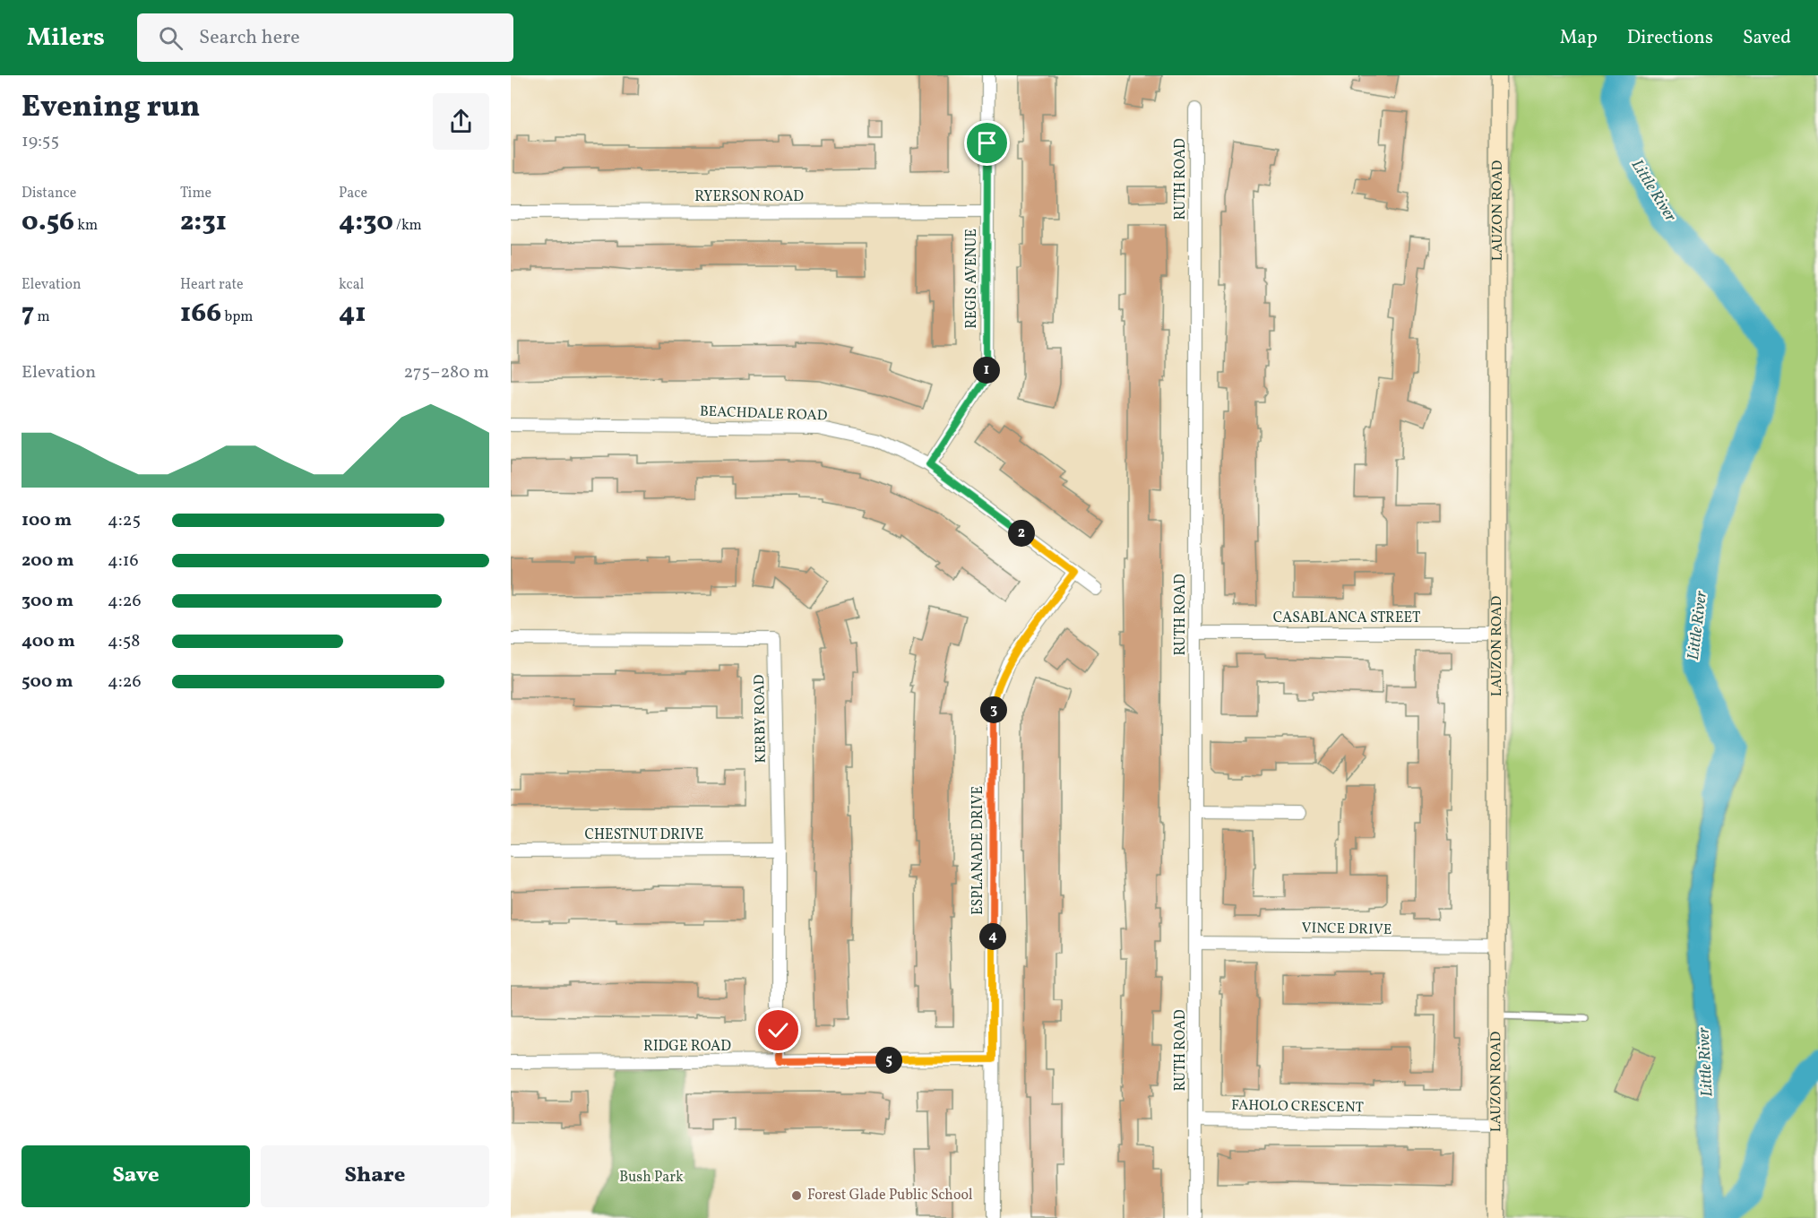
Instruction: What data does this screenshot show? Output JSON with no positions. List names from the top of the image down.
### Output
{
  "streets": {
    "street": [
      "RUTH ROAD",
      "RYERSON ROAD",
      "LAUZON ROAD",
      "REGIS AVENUE",
      "BEACHDALE ROAD",
      "CASABLANCA STREET",
      "KERBY ROAD",
      "CHESTNUT DRIVE",
      "ESPLANADE DRIVE",
      "VINCE DRIVE",
      "RIDGE ROAD",
      "FAHOLO CRESCENT"
    ]
  },
  "crossings": [
    ["RUTH ROAD", "CASABLANCA STREET"],
    ["RUTH ROAD", "VINCE DRIVE"],
    ["RUTH ROAD", "FAHOLO CRESCENT"],
    ["RYERSON ROAD", "REGIS AVENUE"],
    ["LAUZON ROAD", "CASABLANCA STREET"],
    ["LAUZON ROAD", "VINCE DRIVE"],
    ["LAUZON ROAD", "FAHOLO CRESCENT"],
    ["REGIS AVENUE", "BEACHDALE ROAD"],
    ["BEACHDALE ROAD", "ESPLANADE DRIVE"],
    ["KERBY ROAD", "CHESTNUT DRIVE"],
    ["KERBY ROAD", "RIDGE ROAD"],
    ["ESPLANADE DRIVE", "RIDGE ROAD"]
  ],
  "water": ["Little River"],
  "parks": ["Bush Park"],
  "places": ["Forest Glade Public School"],
  "page": {
    "header": "Milers",
    "search": "Search here",
    "nav": ["Map", "Directions", "Saved"],
    "heading": ["Evening run", "19:55"],
    "stats": [
      ["Distance", "0.56 km"],
      ["Time", "2:31"],
      ["Pace", "4:30 /km"],
      ["Elevation", "7 m"],
      ["Heart rate", "166 bpm"],
      ["kcal", "41"]
    ],
    "chart": ["Elevation", "275–280 m"],
    "pins": [
      "1",
      "2",
      "3",
      "4",
      "5"
    ],
    "list": [
      {
        "name": "100 m",
        "note": "4:25"
      },
      {
        "name": "200 m",
        "note": "4:16"
      },
      {
        "name": "300 m",
        "note": "4:26"
      },
      {
        "name": "400 m",
        "note": "4:58"
      },
      {
        "name": "500 m",
        "note": "4:26"
      }
    ],
    "buttons": ["Save", "Share"]
  }
}
